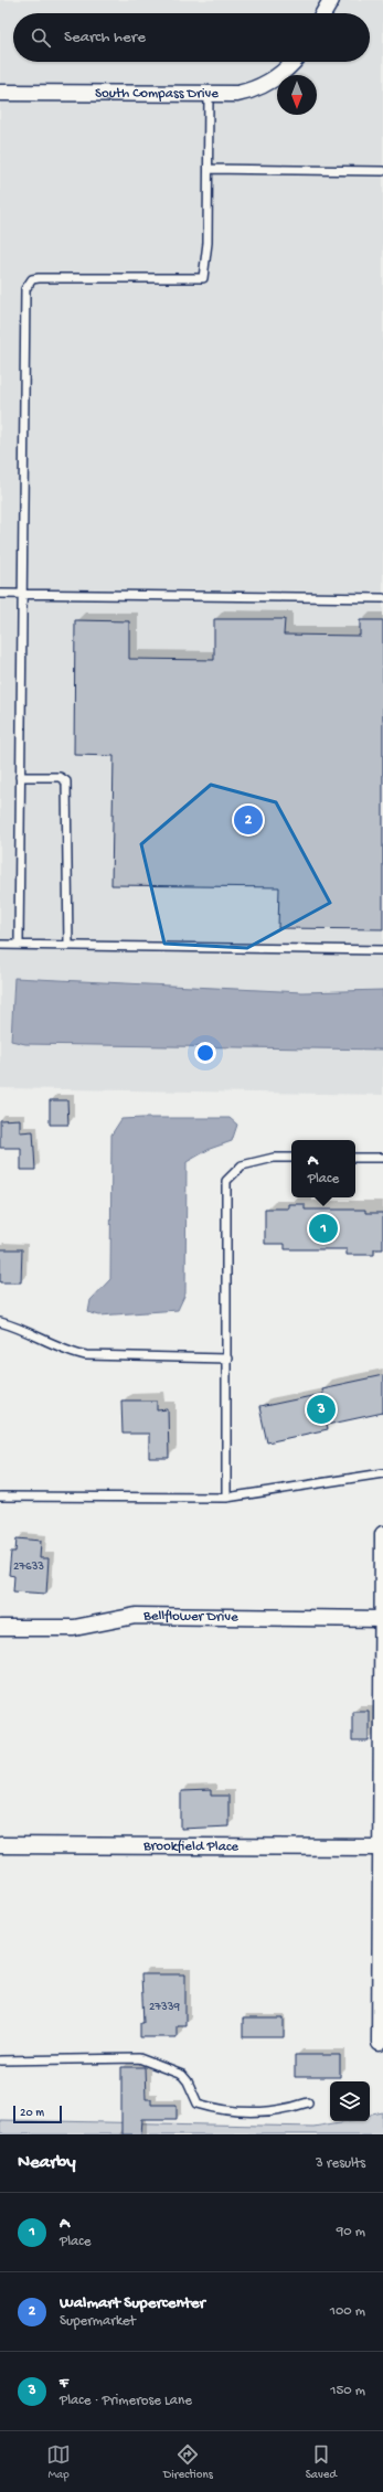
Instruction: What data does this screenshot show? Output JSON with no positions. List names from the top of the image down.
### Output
{
  "streets": {
    "street": ["South Compass Drive", "Bellflower Drive", "Brookfield Place"]
  },
  "house_numbers": ["27633", "27339"],
  "scale_bar": "20 m",
  "north": "bottom",
  "page": {
    "search": "Search here",
    "pins": ["2", "1", "3"],
    "popup": ["A", "Place"],
    "scale": "20 m",
    "heading": ["Nearby", "3 results"],
    "list": [
      {
        "mark": "1",
        "name": "A",
        "note": "Place",
        "value": "90 m"
      },
      {
        "mark": "2",
        "name": "Walmart Supercenter",
        "note": "Supermarket",
        "value": "100 m"
      },
      {
        "mark": "3",
        "name": "F",
        "note": "Place · Primerose Lane",
        "value": "150 m"
      }
    ],
    "nav": ["Map", "Directions", "Saved"]
  }
}
